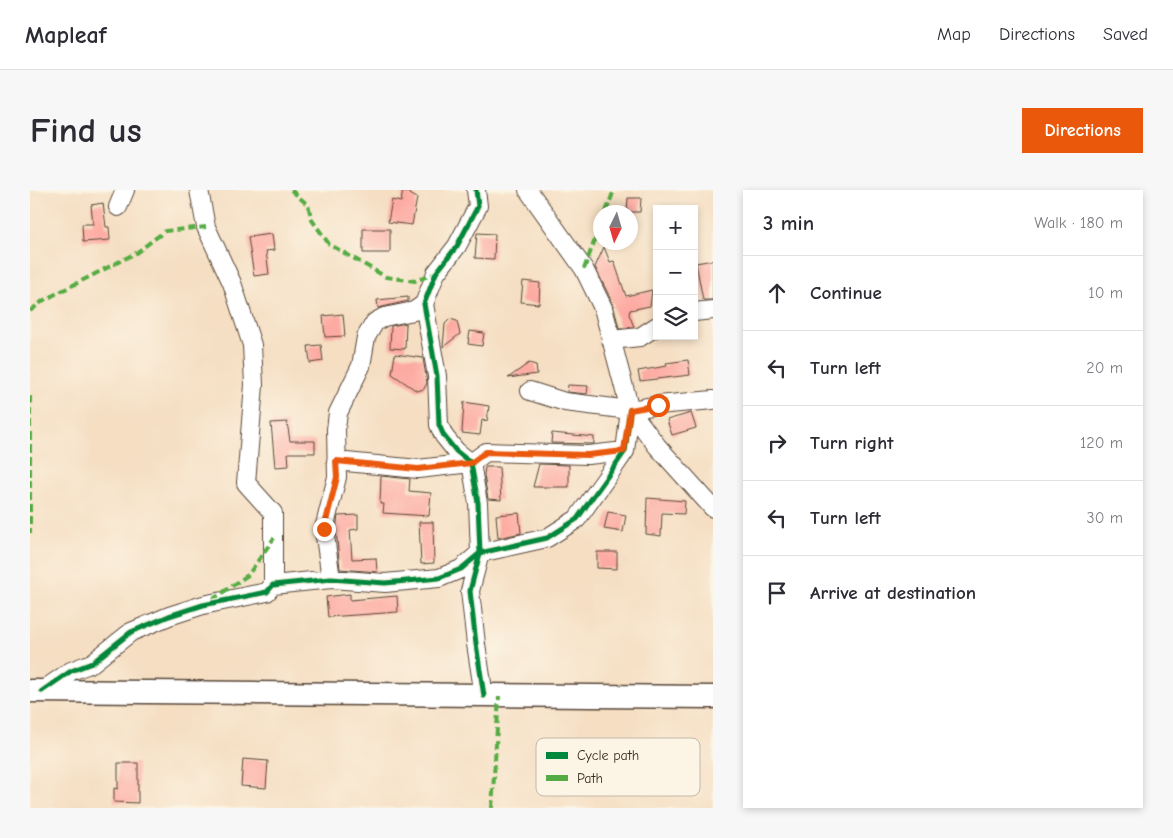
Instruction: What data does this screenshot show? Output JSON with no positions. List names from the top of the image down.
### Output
{
  "legend": ["Cycle path", "Path"],
  "north": "bottom",
  "page": {
    "header": "Mapleaf",
    "nav": ["Map", "Directions", "Saved"],
    "buttons": "Directions",
    "title": "Find us",
    "heading": ["3 min", "Walk · 180 m"],
    "map_buttons": ["+", "−"],
    "list": [
      ["Continue", "10 m"],
      ["Turn left", "20 m"],
      ["Turn right", "120 m"],
      ["Turn left", "30 m"],
      "Arrive at destination"
    ]
  }
}
